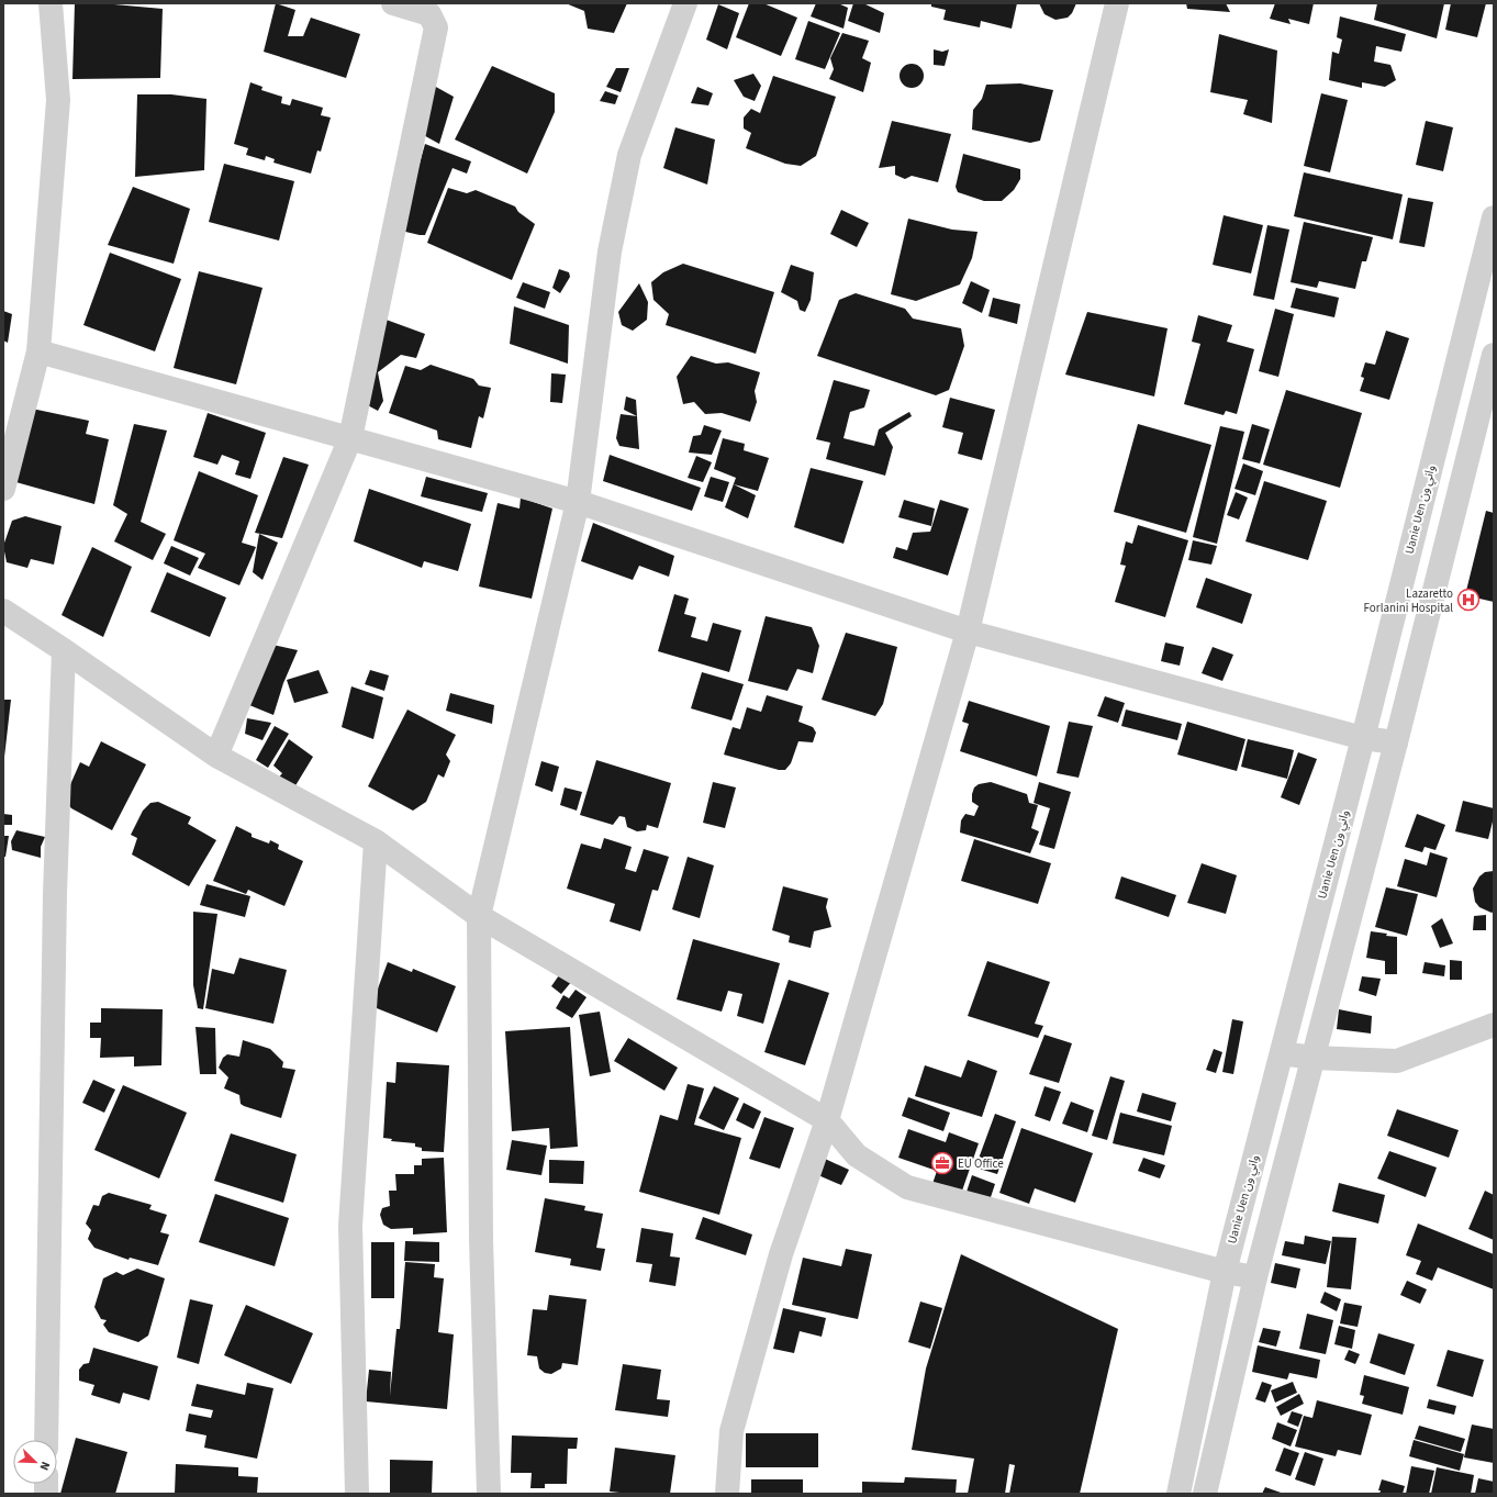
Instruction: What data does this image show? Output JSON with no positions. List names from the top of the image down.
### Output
{
  "streets": {
    "street": ["Uanie Uen واني ون"]
  },
  "places": {
    "hospital": ["Lazaretto Forlanini Hospital"],
    "office": ["EU Office"]
  },
  "north": "bottom right"
}
